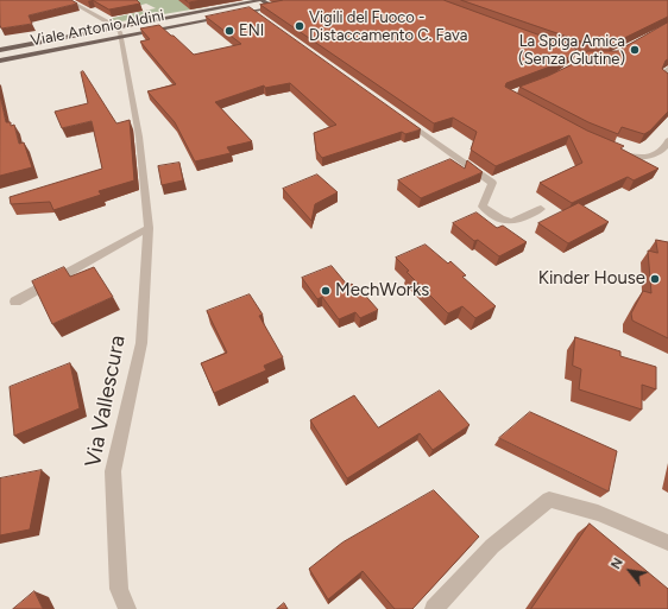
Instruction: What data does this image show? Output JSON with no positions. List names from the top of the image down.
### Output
{
  "streets": {
    "main road": ["Viale Antonio Aldini"],
    "street": ["Via Vallescura"]
  },
  "crossings": [
    ["Viale Antonio Aldini", "Via Vallescura"]
  ],
  "places": [
    "Vigili del Fuoco - Distaccamento C. Fava",
    "ENI",
    "La Spiga Amica (Senza Glutine)",
    "Kinder House",
    "MechWorks"
  ],
  "north": "top left"
}
